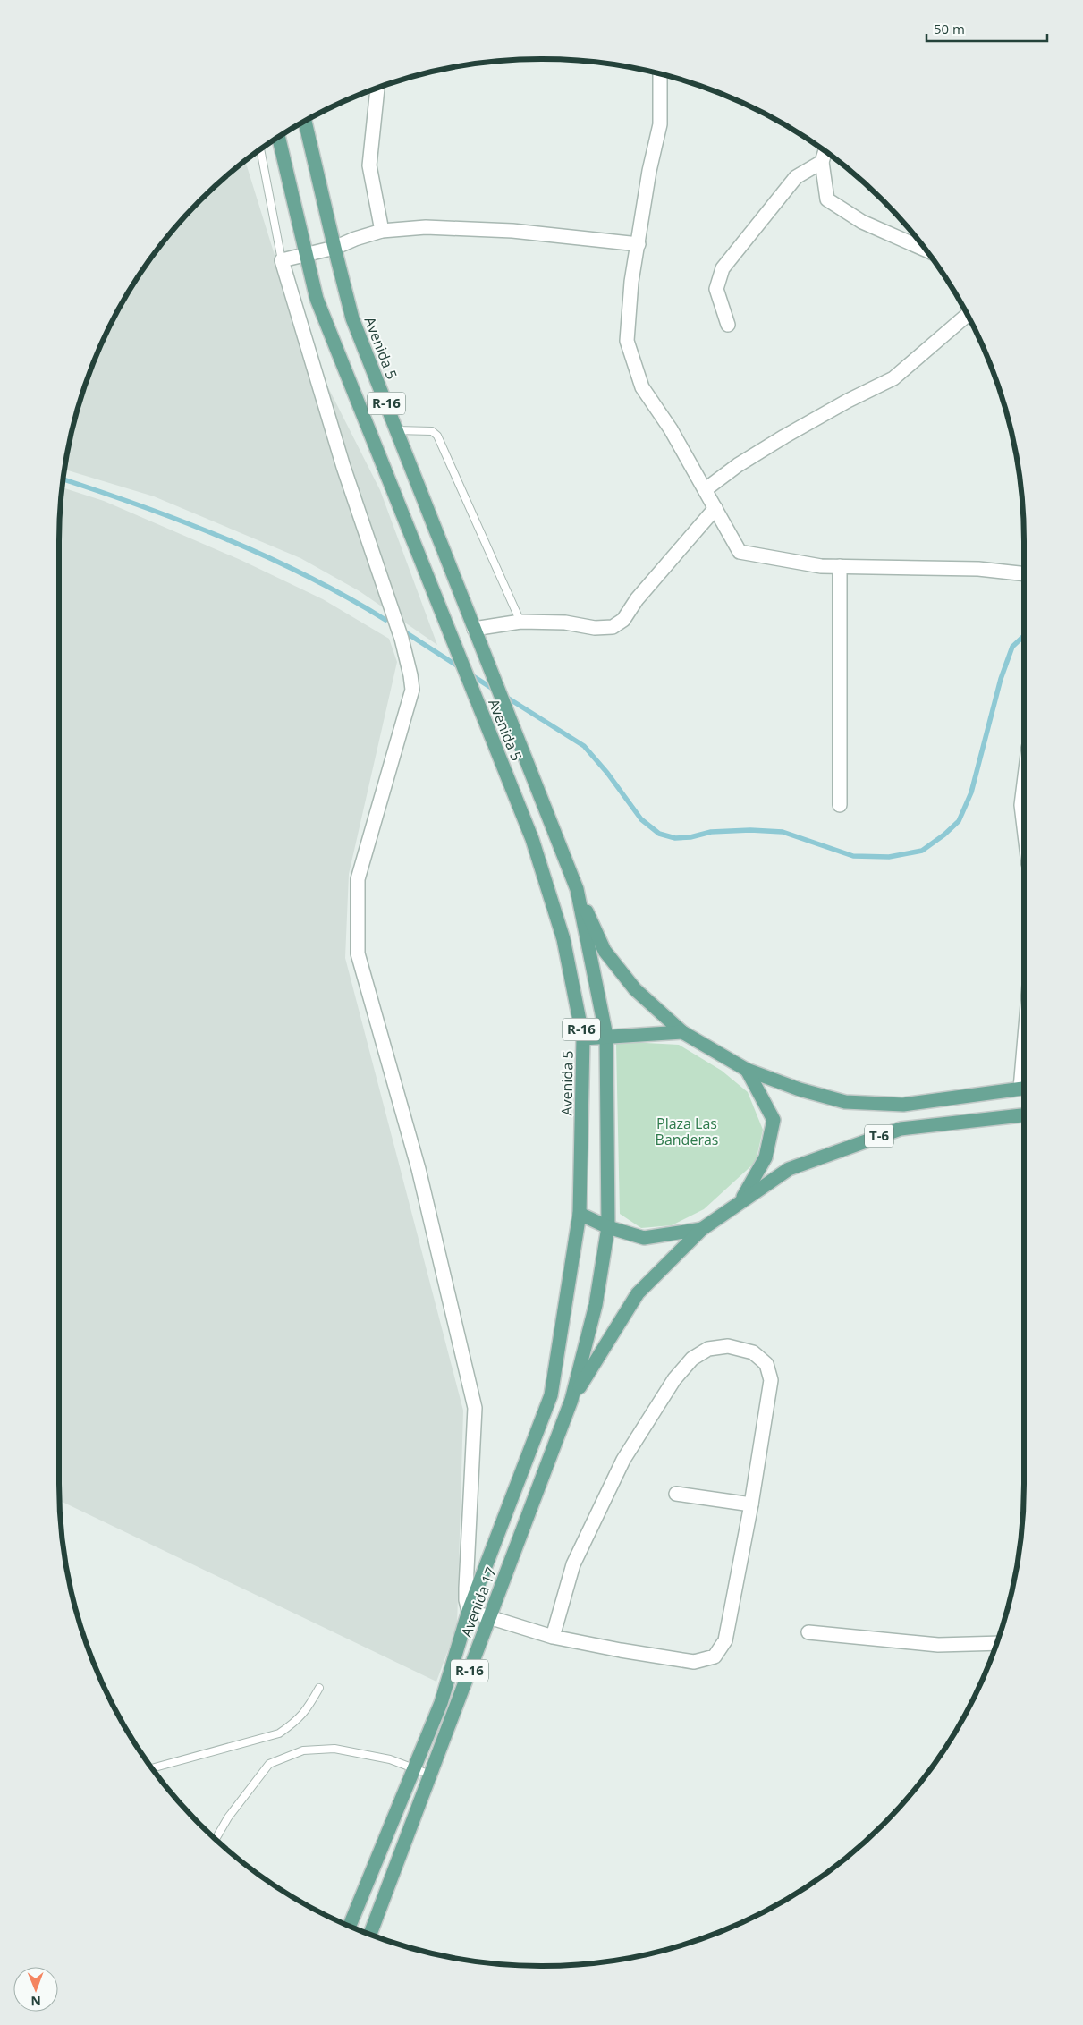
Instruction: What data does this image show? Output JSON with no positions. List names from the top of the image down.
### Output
{
  "streets": {
    "main road": [
      "Avenida 5",
      "R-16",
      "T-6",
      "Avenida 17"
    ]
  },
  "crossings": [
    ["Avenida 5", "R-16"],
    ["Avenida 5", "T-6"],
    ["Avenida 5", "Avenida 17"]
  ],
  "parks": ["Plaza Las Banderas"],
  "scale_bar": "50 m",
  "north": "bottom"
}
